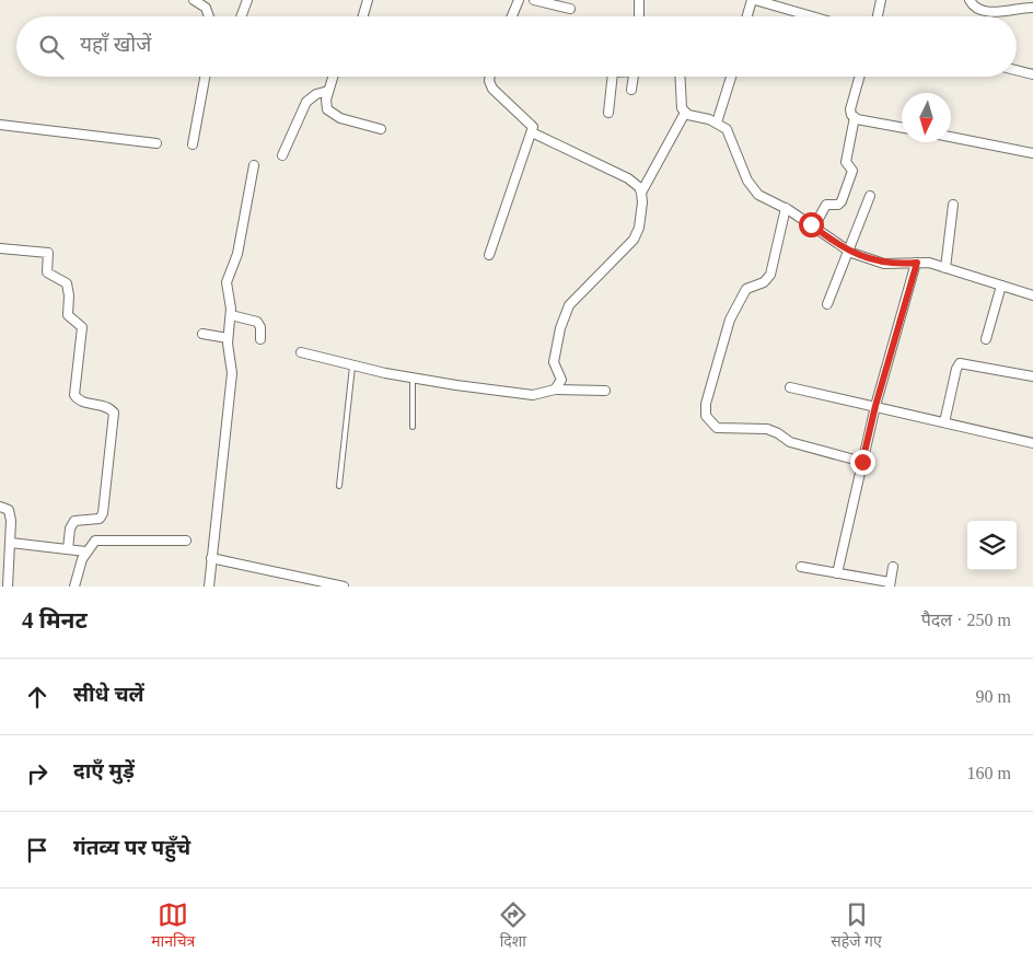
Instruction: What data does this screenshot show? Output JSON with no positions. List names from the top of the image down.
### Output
{
  "north": "bottom",
  "page": {
    "search": "यहाँ खोजें",
    "heading": ["4 मिनट", "पैदल · 250 m"],
    "list": [
      ["सीधे चलें", "90 m"],
      ["दाएँ मुड़ें", "160 m"],
      "गंतव्य पर पहुँचे"
    ],
    "nav": ["मानचित्र", "दिशा", "सहेजे गए"]
  }
}
